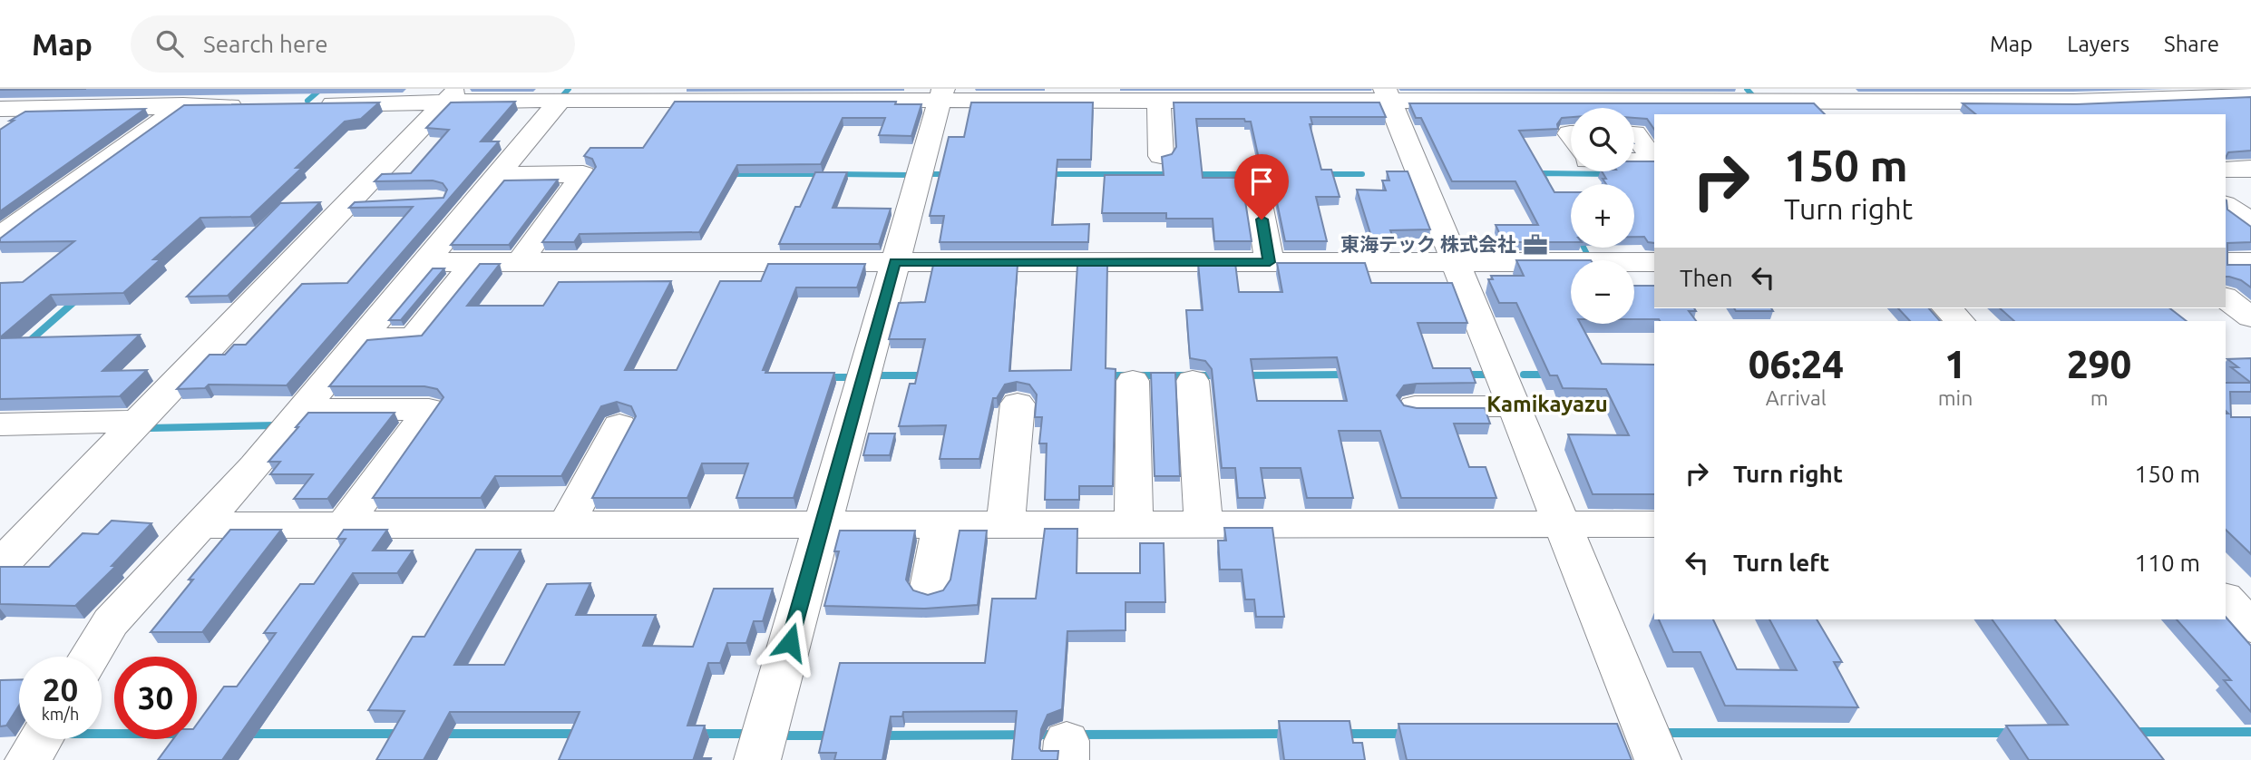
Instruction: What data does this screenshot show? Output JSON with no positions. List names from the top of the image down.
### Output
{
  "districts": ["Kamikayazu"],
  "places": {
    "office": ["東海テック 株式会社"]
  },
  "page": {
    "header": "Map",
    "search": "Search here",
    "nav": ["Map", "Layers", "Share"],
    "map_buttons": ["+", "−"],
    "turn": ["150 m", "Turn right"],
    "then": "Then",
    "eta": [
      "06:24",
      "Arrival",
      "1",
      "min",
      "290",
      "m"
    ],
    "list": [
      {
        "name": "Turn right",
        "value": "150 m"
      },
      {
        "name": "Turn left",
        "value": "110 m"
      }
    ],
    "speed": "20 km/h",
    "limit": "30"
  }
}
